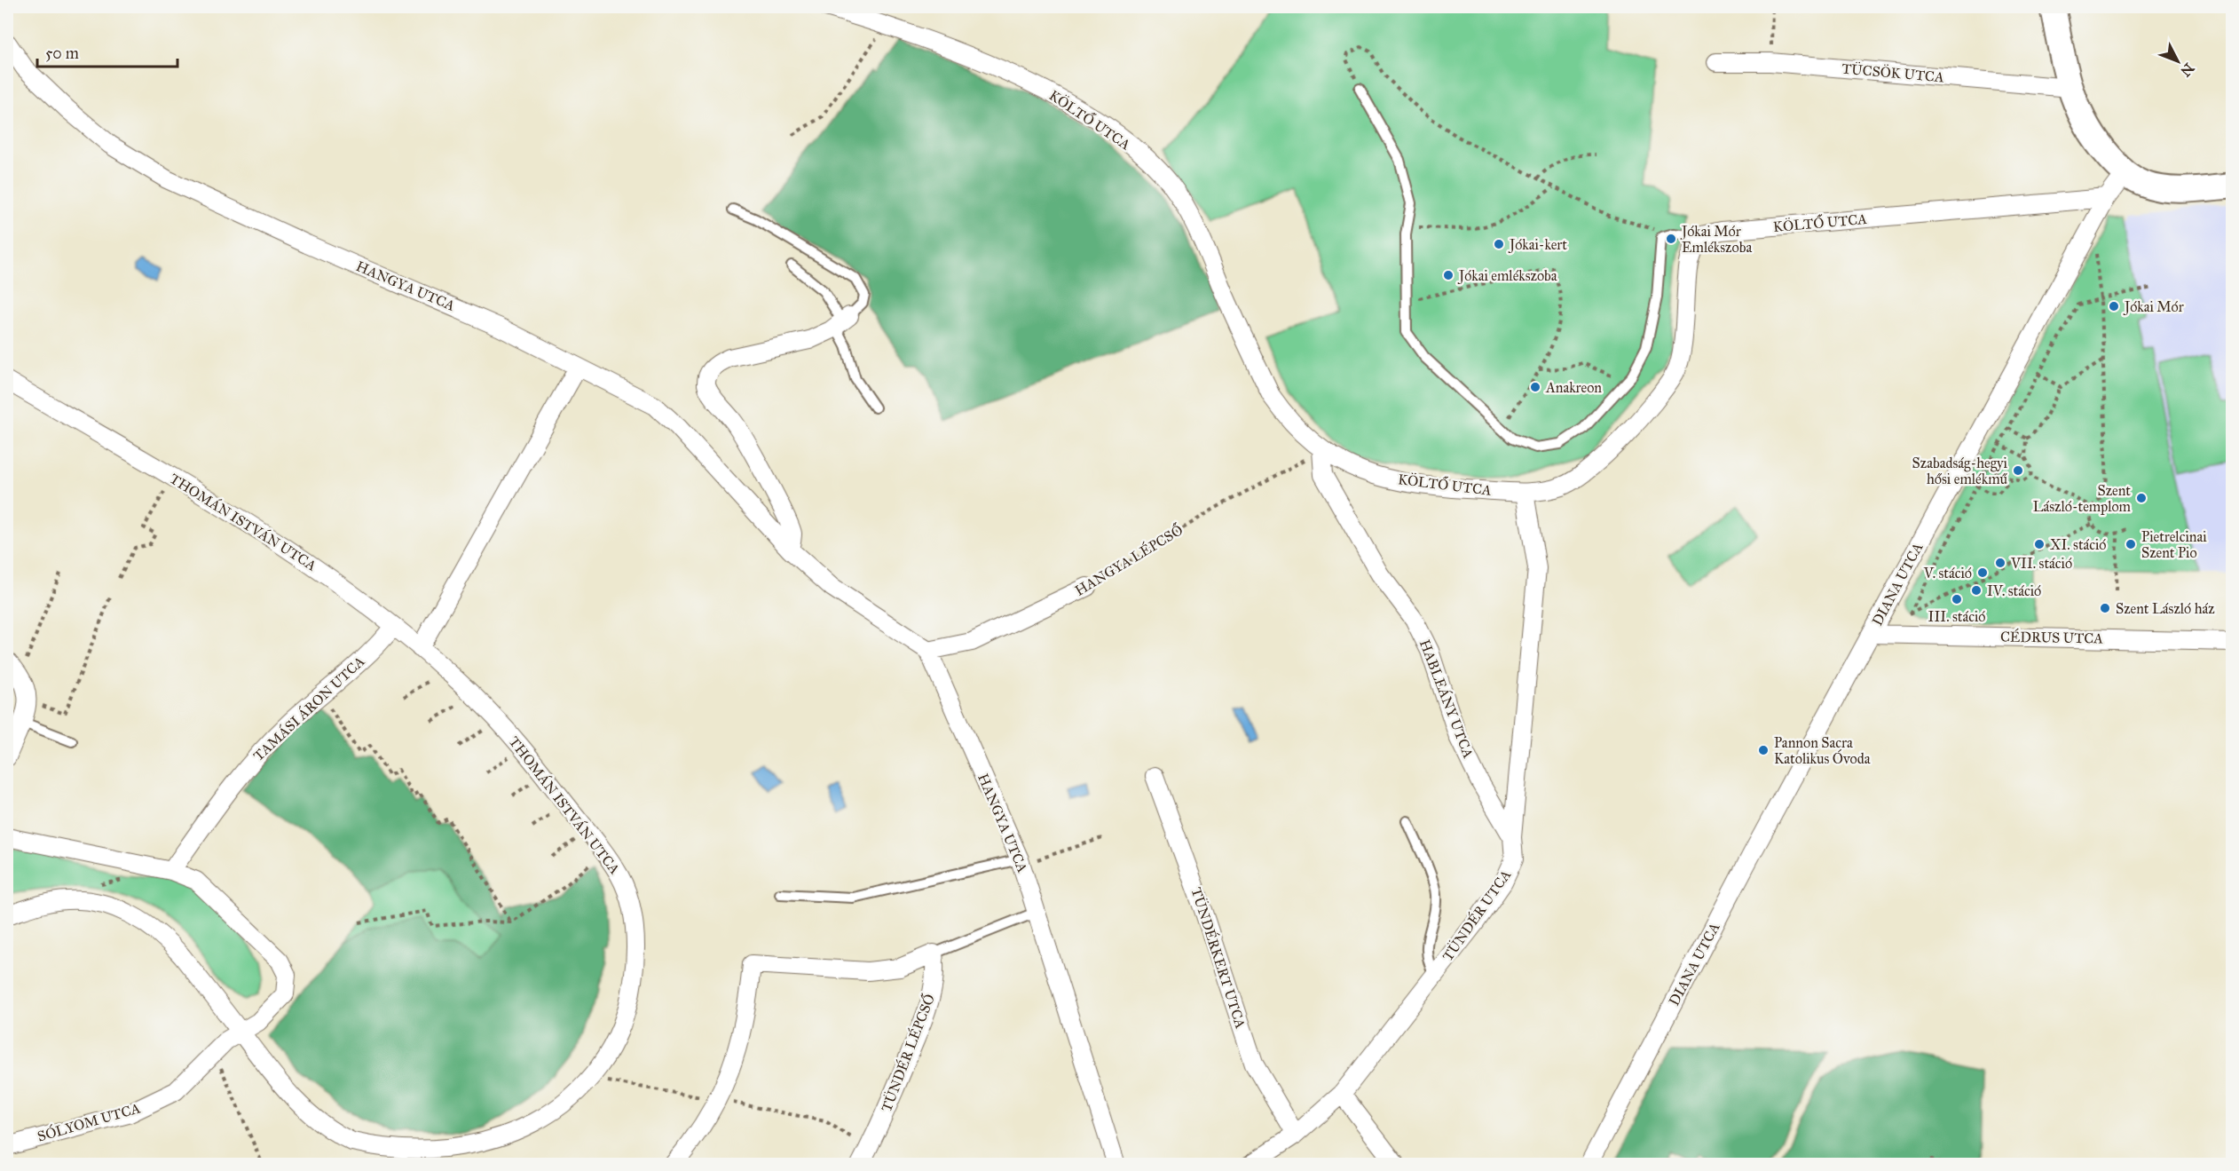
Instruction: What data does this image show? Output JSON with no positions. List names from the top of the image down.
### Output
{
  "streets": {
    "street": [
      "TÜCSÖK UTCA",
      "KÖLTŐ UTCA",
      "HANGYA UTCA",
      "THOMÁN ISTVÁN UTCA",
      "HANGYA LÉPCSŐ",
      "DIANA UTCA",
      "CÉDRUS UTCA",
      "HABLEÁNY UTCA",
      "TAMÁSI ÁRON UTCA",
      "TÜNDÉR UTCA",
      "TÜNDÉRKERT UTCA",
      "TÜNDÉR LÉPCSŐ",
      "SÓLYOM UTCA"
    ]
  },
  "crossings": [
    ["KÖLTŐ UTCA", "HANGYA LÉPCSŐ"],
    ["KÖLTŐ UTCA", "DIANA UTCA"],
    ["KÖLTŐ UTCA", "HABLEÁNY UTCA"],
    ["KÖLTŐ UTCA", "TÜNDÉR UTCA"],
    ["HANGYA UTCA", "HANGYA LÉPCSŐ"],
    ["THOMÁN ISTVÁN UTCA", "TAMÁSI ÁRON UTCA"],
    ["THOMÁN ISTVÁN UTCA", "SÓLYOM UTCA"],
    ["HANGYA LÉPCSŐ", "HABLEÁNY UTCA"],
    ["DIANA UTCA", "CÉDRUS UTCA"],
    ["HABLEÁNY UTCA", "TÜNDÉR UTCA"],
    ["TÜNDÉR UTCA", "TÜNDÉRKERT UTCA"]
  ],
  "places": [
    "Jókai Mór Emlékszoba",
    "Jókai-kert",
    "Jókai emlékszoba",
    "Jókai Mór",
    "Anakreon",
    "Szabadság-hegyi hősi emlékmű",
    "Szent László-templom",
    "XI. stáció",
    "Pietrelcinai Szent Pio",
    "VII. stáció",
    "V. stáció",
    "IV. stáció",
    "III. stáció",
    "Szent László ház",
    "Pannon Sacra Katolikus Óvoda"
  ],
  "scale_bar": "50 m",
  "north": "bottom right"
}
